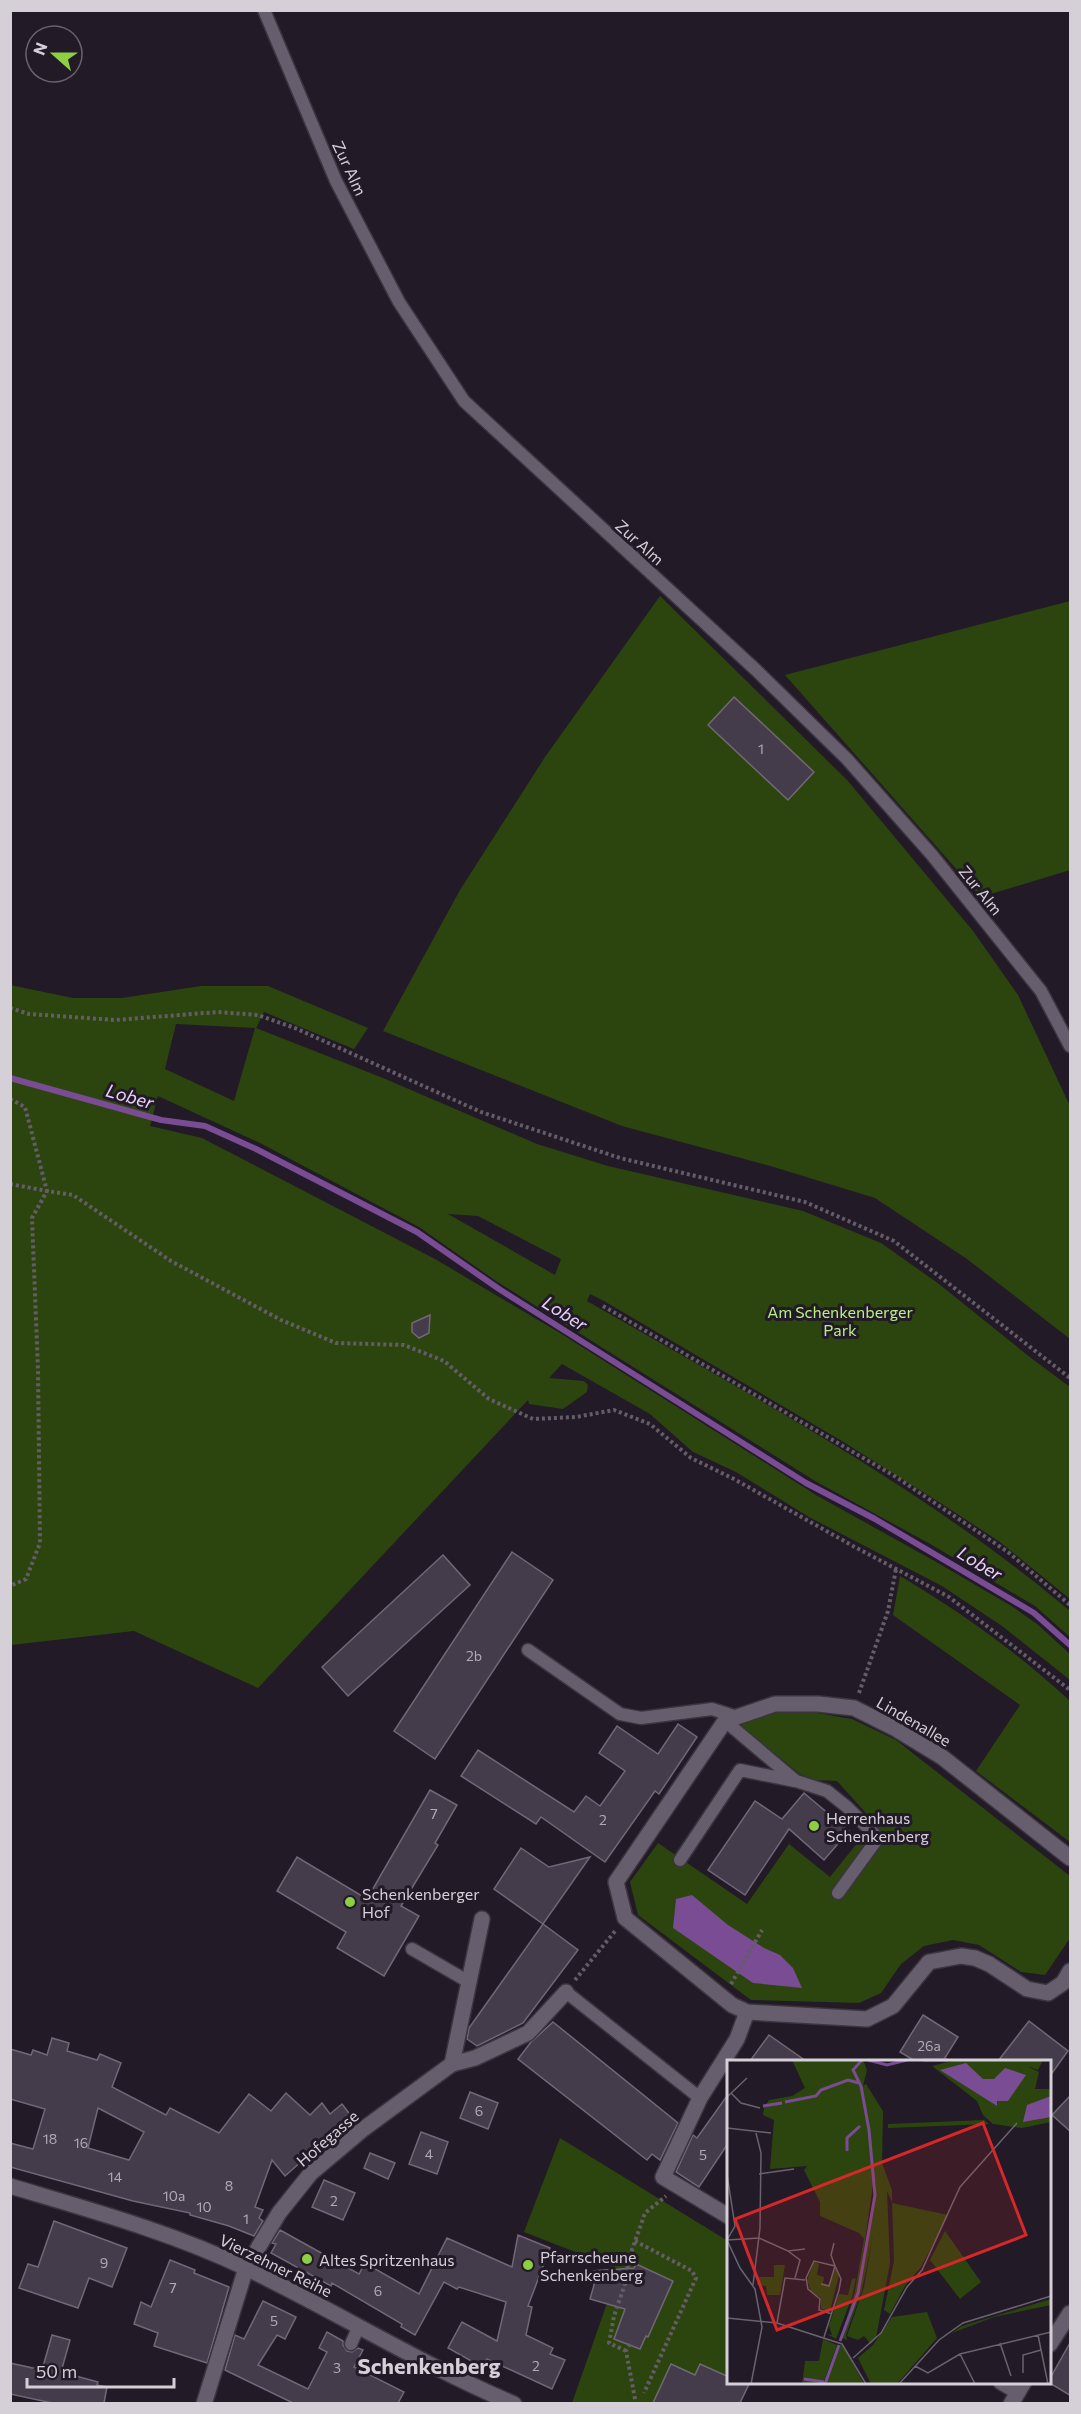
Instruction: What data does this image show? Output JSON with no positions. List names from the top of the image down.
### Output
{
  "streets": {
    "street": ["Lindenallee", "Hofegasse", "Vierzehner Reihe"],
    "lane": ["Zur Alm"]
  },
  "crossings": [
    ["Hofegasse", "Vierzehner Reihe"]
  ],
  "districts": ["Schenkenberg"],
  "water": ["Lober"],
  "parks": ["Am Schenkenberger Park"],
  "places": [
    "Herrenhaus Schenkenberg",
    "Schenkenberger Hof",
    "Altes Spritzenhaus",
    "Pfarrscheune Schenkenberg"
  ],
  "house_numbers": [
    "1",
    "2b",
    "7",
    "2",
    "26a",
    "6",
    "18",
    "16",
    "4",
    "5",
    "14",
    "8",
    "10a",
    "2",
    "10",
    "1",
    "9",
    "7",
    "6",
    "5",
    "2",
    "3"
  ],
  "scale_bar": "50 m",
  "north": "left"
}
